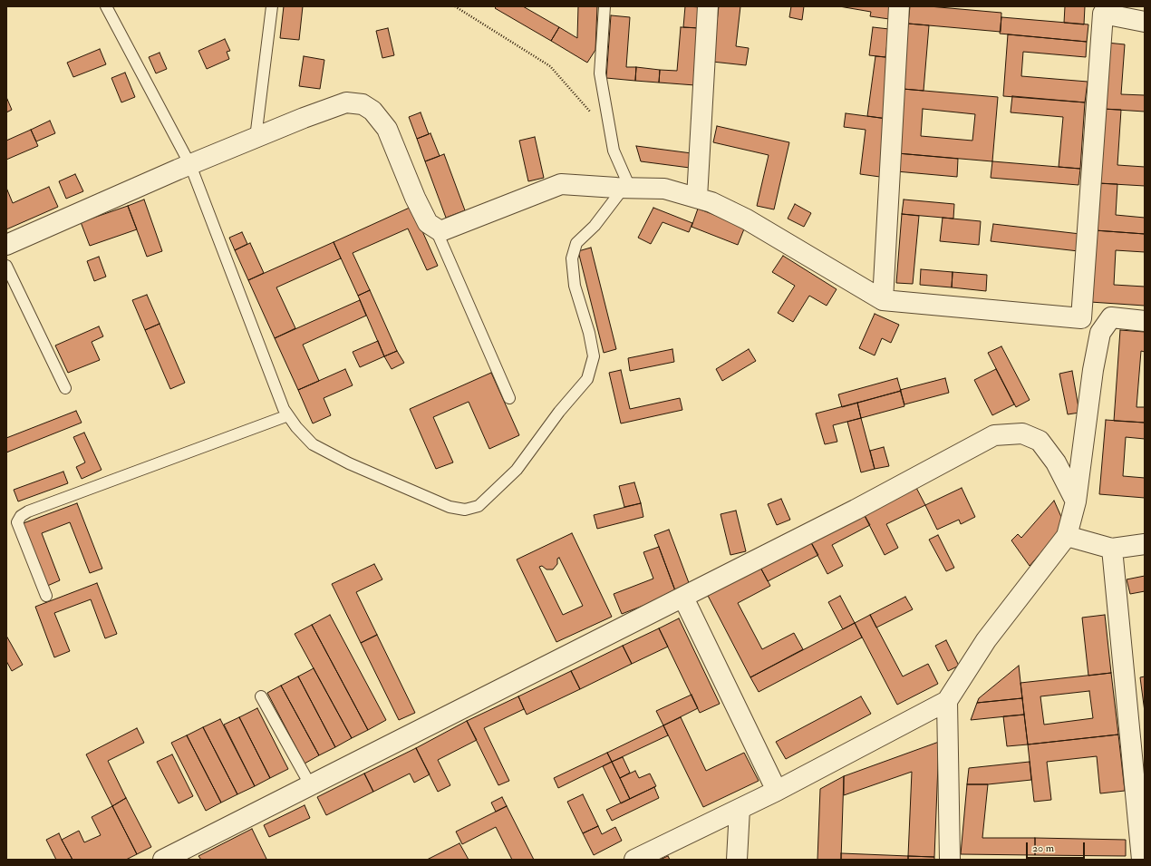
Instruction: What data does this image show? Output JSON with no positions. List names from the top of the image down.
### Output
{
  "scale_bar": "20 m"
}
